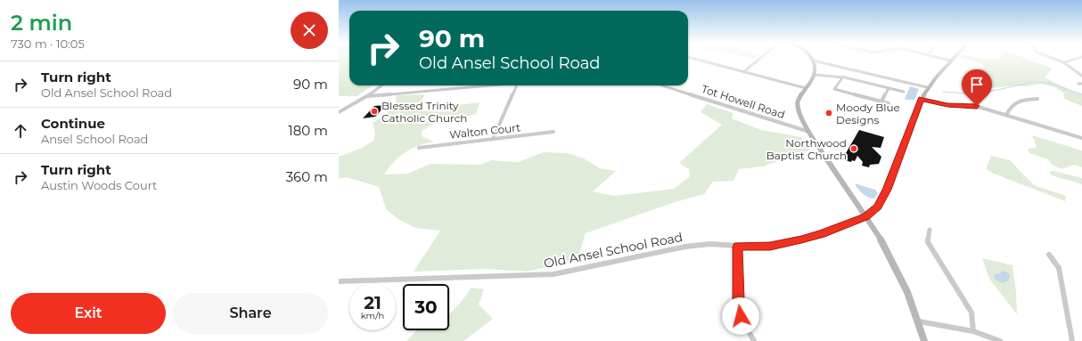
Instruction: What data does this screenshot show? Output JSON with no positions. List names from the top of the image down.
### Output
{
  "streets": {
    "street": ["Tot Howell Road", "Walton Court", "Old Ansel School Road"]
  },
  "places": ["Blessed Trinity Catholic Church", "Moody Blue Designs", "Northwood Baptist Church"],
  "page": {
    "heading": ["2 min", "730 m · 10:05"],
    "turn": ["90 m", "Old Ansel School Road"],
    "list": [
      {
        "name": "Turn right",
        "note": "Old Ansel School Road",
        "value": "90 m"
      },
      {
        "name": "Continue",
        "note": "Ansel School Road",
        "value": "180 m"
      },
      {
        "name": "Turn right",
        "note": "Austin Woods Court",
        "value": "360 m"
      }
    ],
    "speed": "21 km/h",
    "limit": "30",
    "buttons": ["Exit", "Share"]
  }
}
